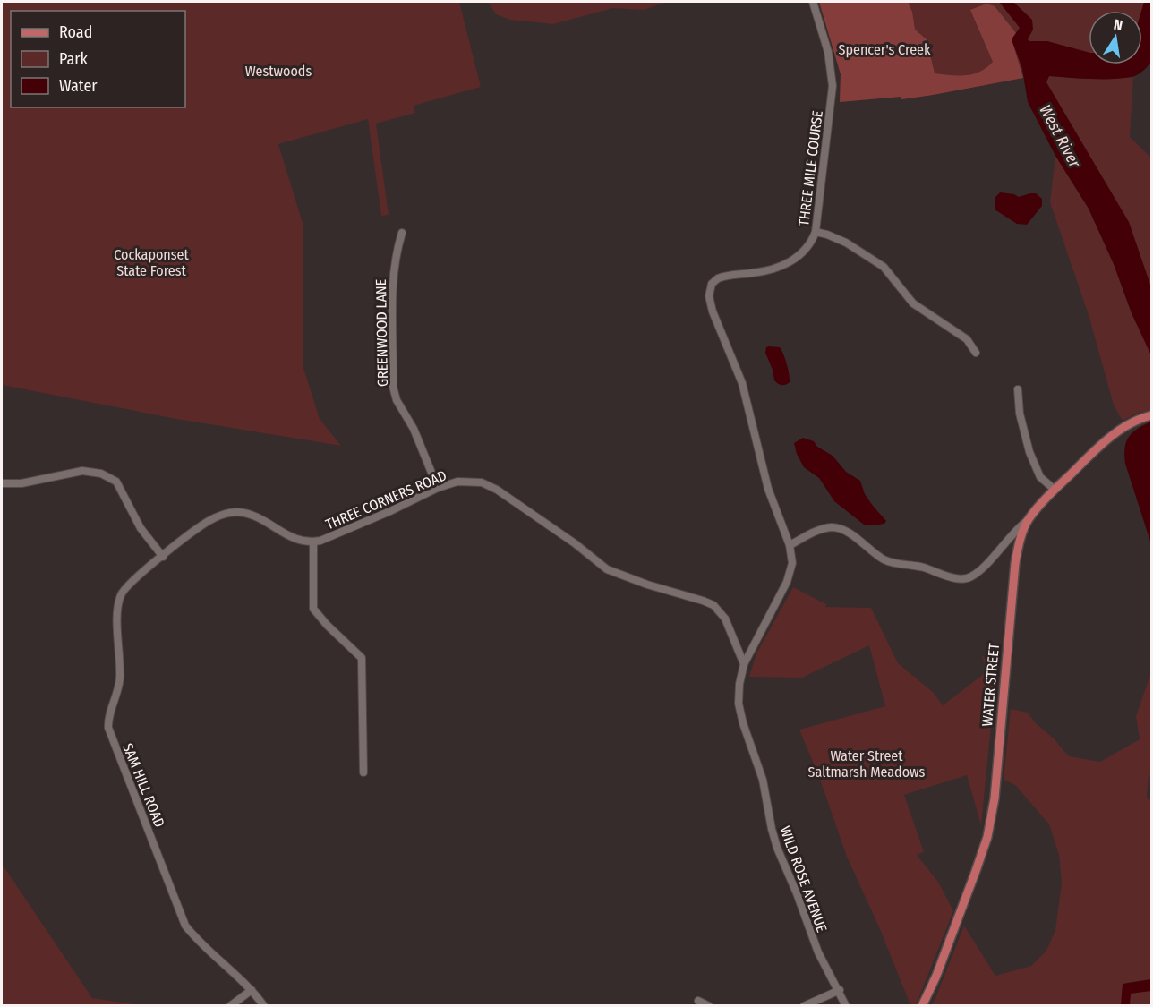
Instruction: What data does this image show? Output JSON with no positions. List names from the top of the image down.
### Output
{
  "streets": {
    "main road": ["WATER STREET"],
    "street": [
      "THREE MILE COURSE",
      "GREENWOOD LANE",
      "THREE CORNERS ROAD",
      "SAM HILL ROAD",
      "WILD ROSE AVENUE"
    ]
  },
  "crossings": [
    ["THREE MILE COURSE", "WILD ROSE AVENUE"],
    ["GREENWOOD LANE", "THREE CORNERS ROAD"],
    ["THREE CORNERS ROAD", "SAM HILL ROAD"],
    ["THREE CORNERS ROAD", "WILD ROSE AVENUE"]
  ],
  "water": ["West River"],
  "parks": [
    "Spencer's Creek",
    "Westwoods",
    "Cockaponset State Forest",
    "Water Street Saltmarsh Meadows"
  ],
  "legend": ["Road", "Park", "Water"],
  "north": "top"
}
